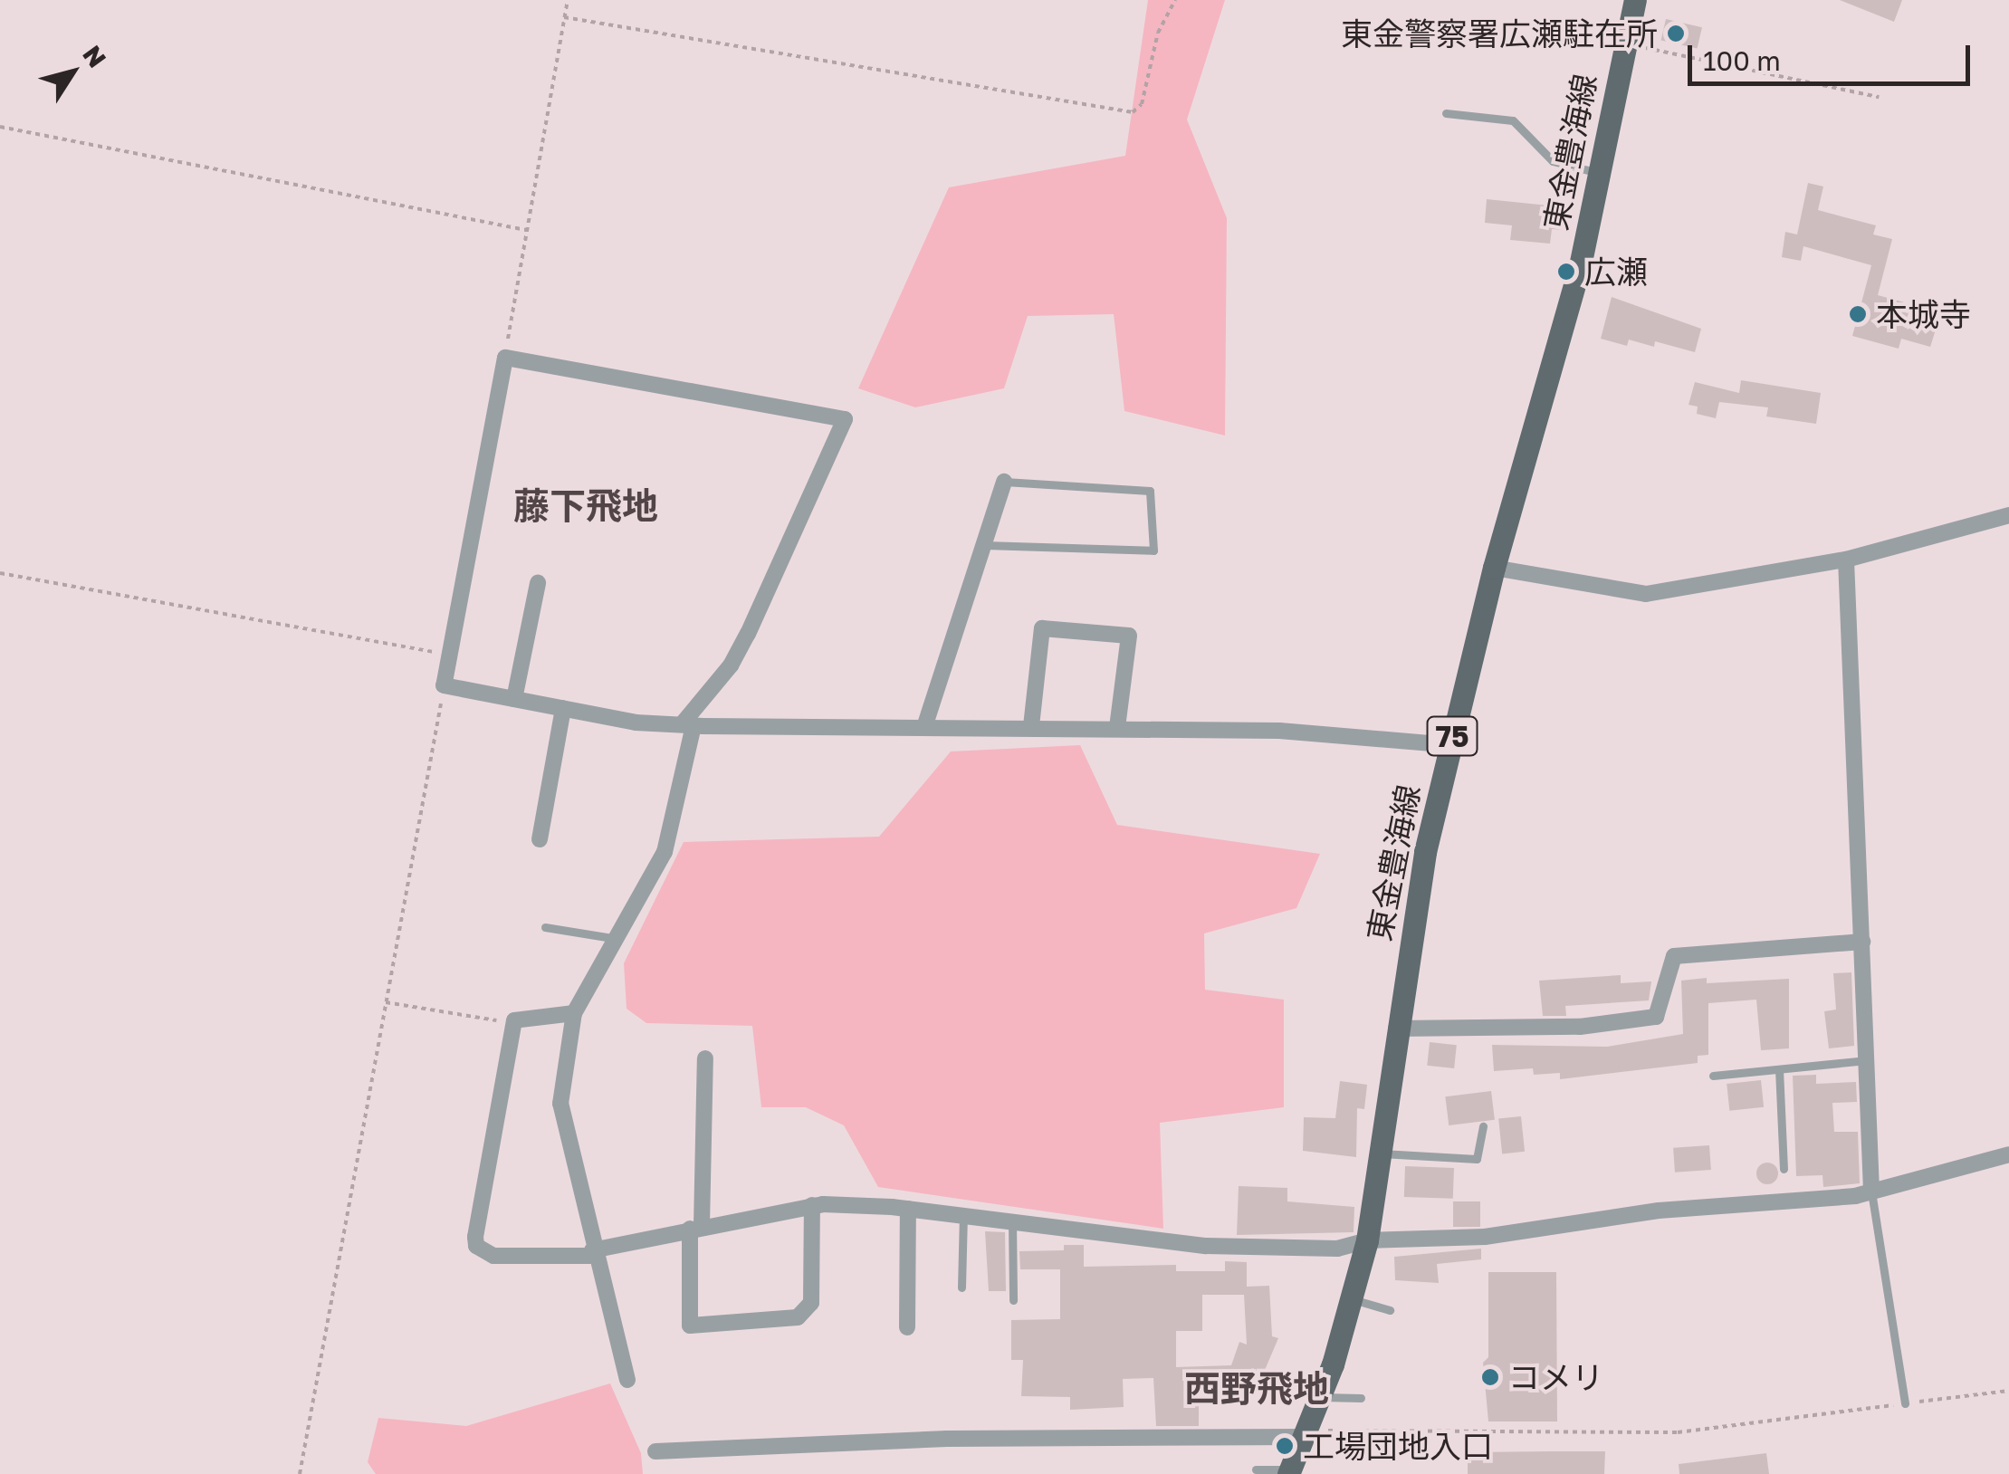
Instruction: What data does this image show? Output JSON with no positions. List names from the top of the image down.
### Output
{
  "streets": {
    "main road": ["東金豊海線", "75"]
  },
  "districts": ["藤下飛地", "西野飛地"],
  "places": [
    "東金警察署広瀬駐在所",
    "広瀬",
    "本城寺",
    "コメリ",
    "工場団地入口"
  ],
  "scale_bar": "100 m",
  "north": "top right"
}
